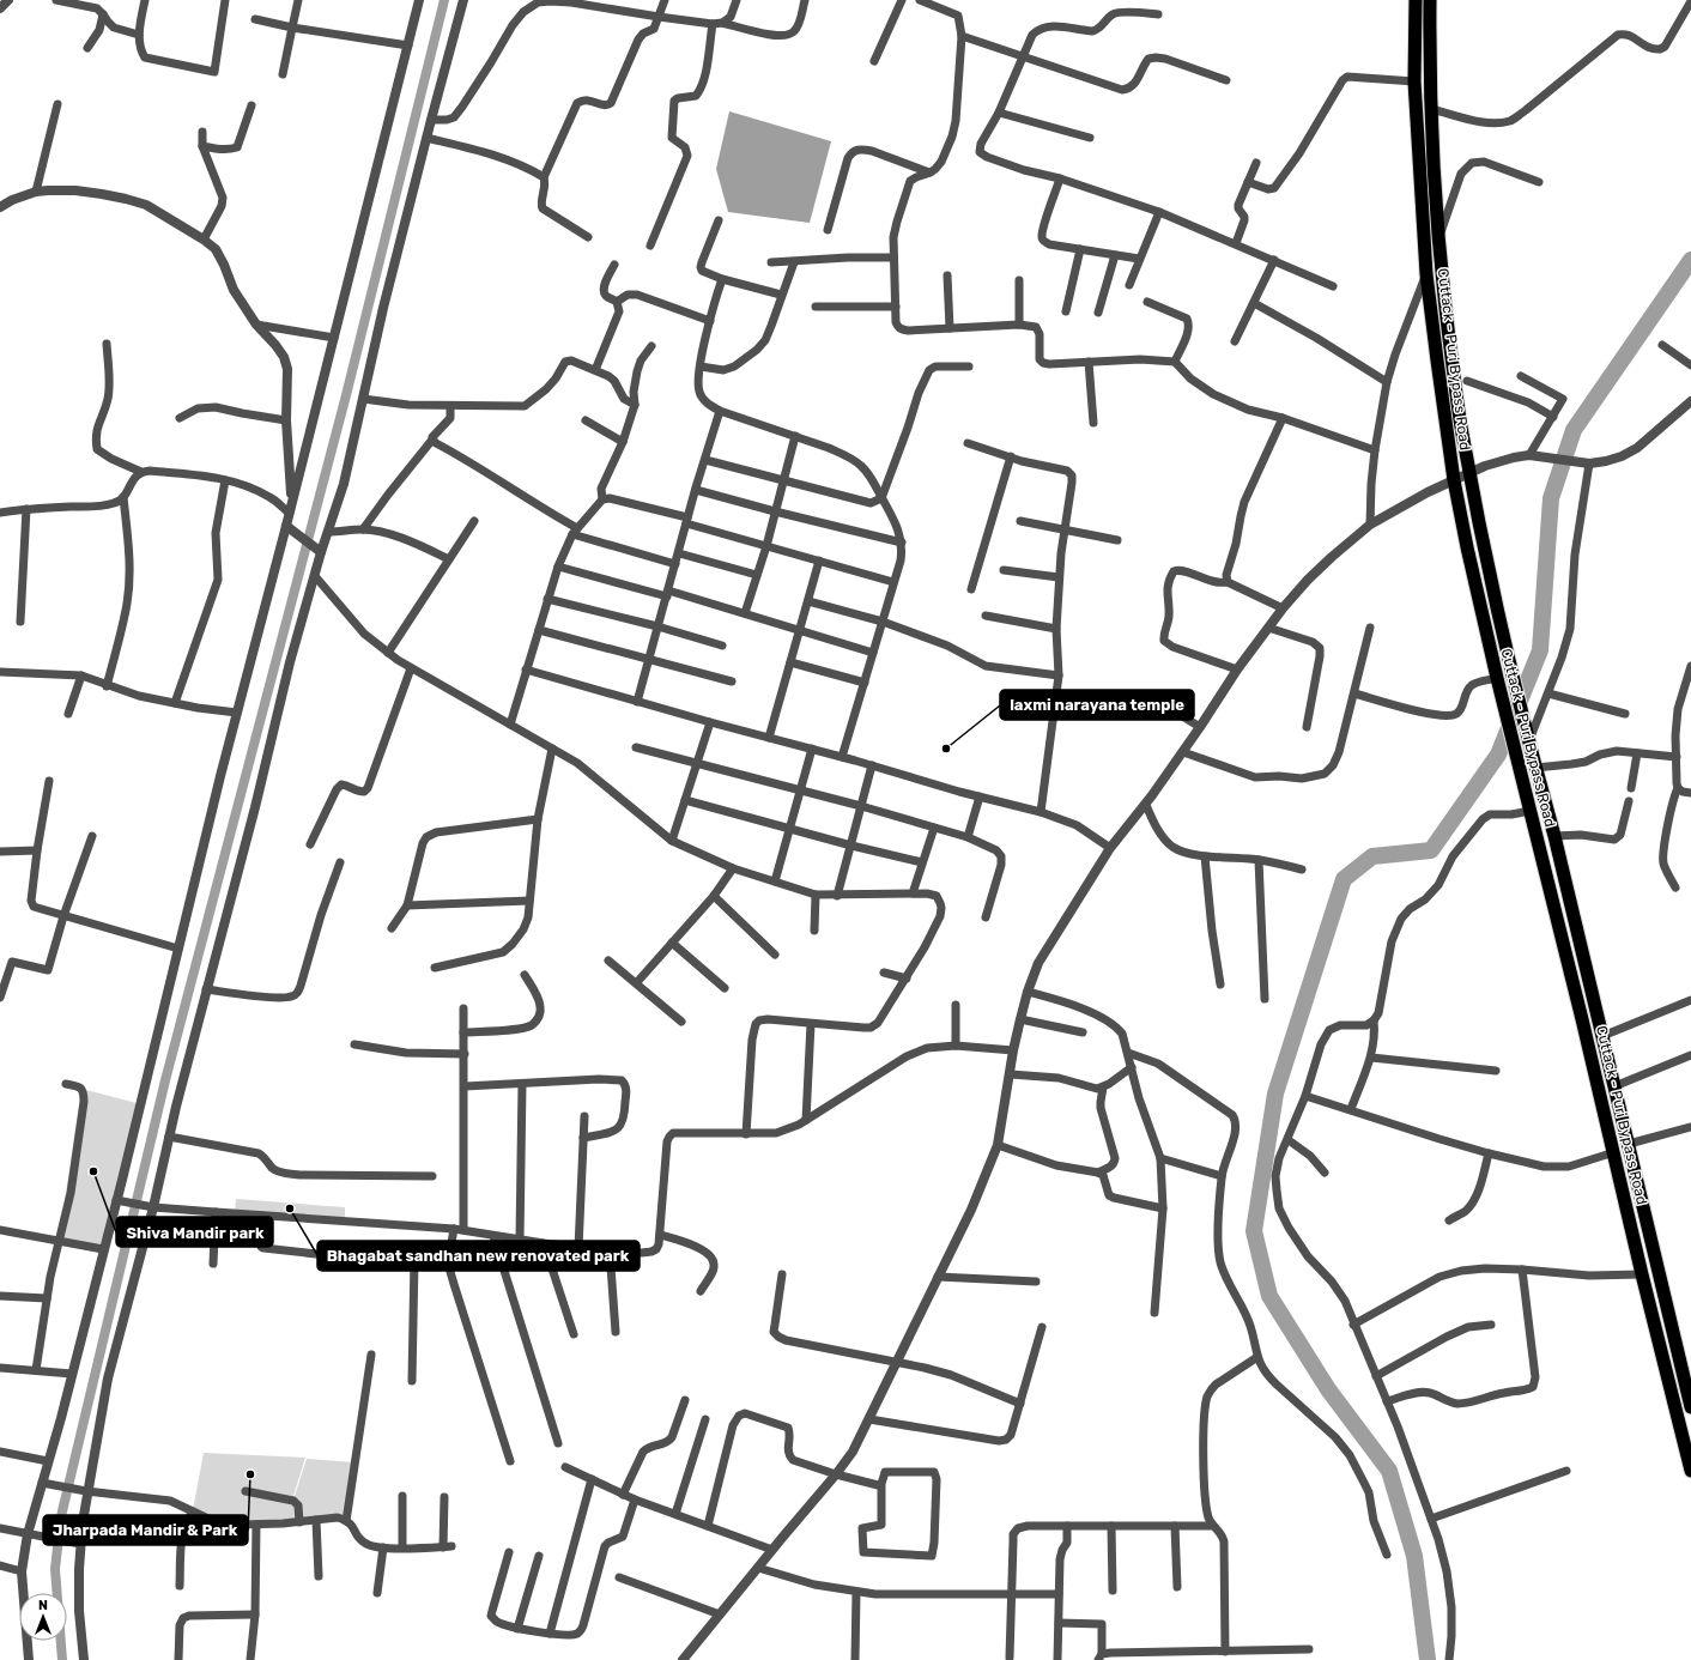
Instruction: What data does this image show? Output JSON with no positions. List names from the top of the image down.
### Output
{
  "streets": {
    "highway": ["Cuttack - Puri Bypass Road"]
  },
  "places": [
    "laxmi narayana temple",
    "Shiva Mandir park",
    "Bhagabat sandhan new renovated park",
    "Jharpada Mandir & Park"
  ],
  "north": "top"
}
